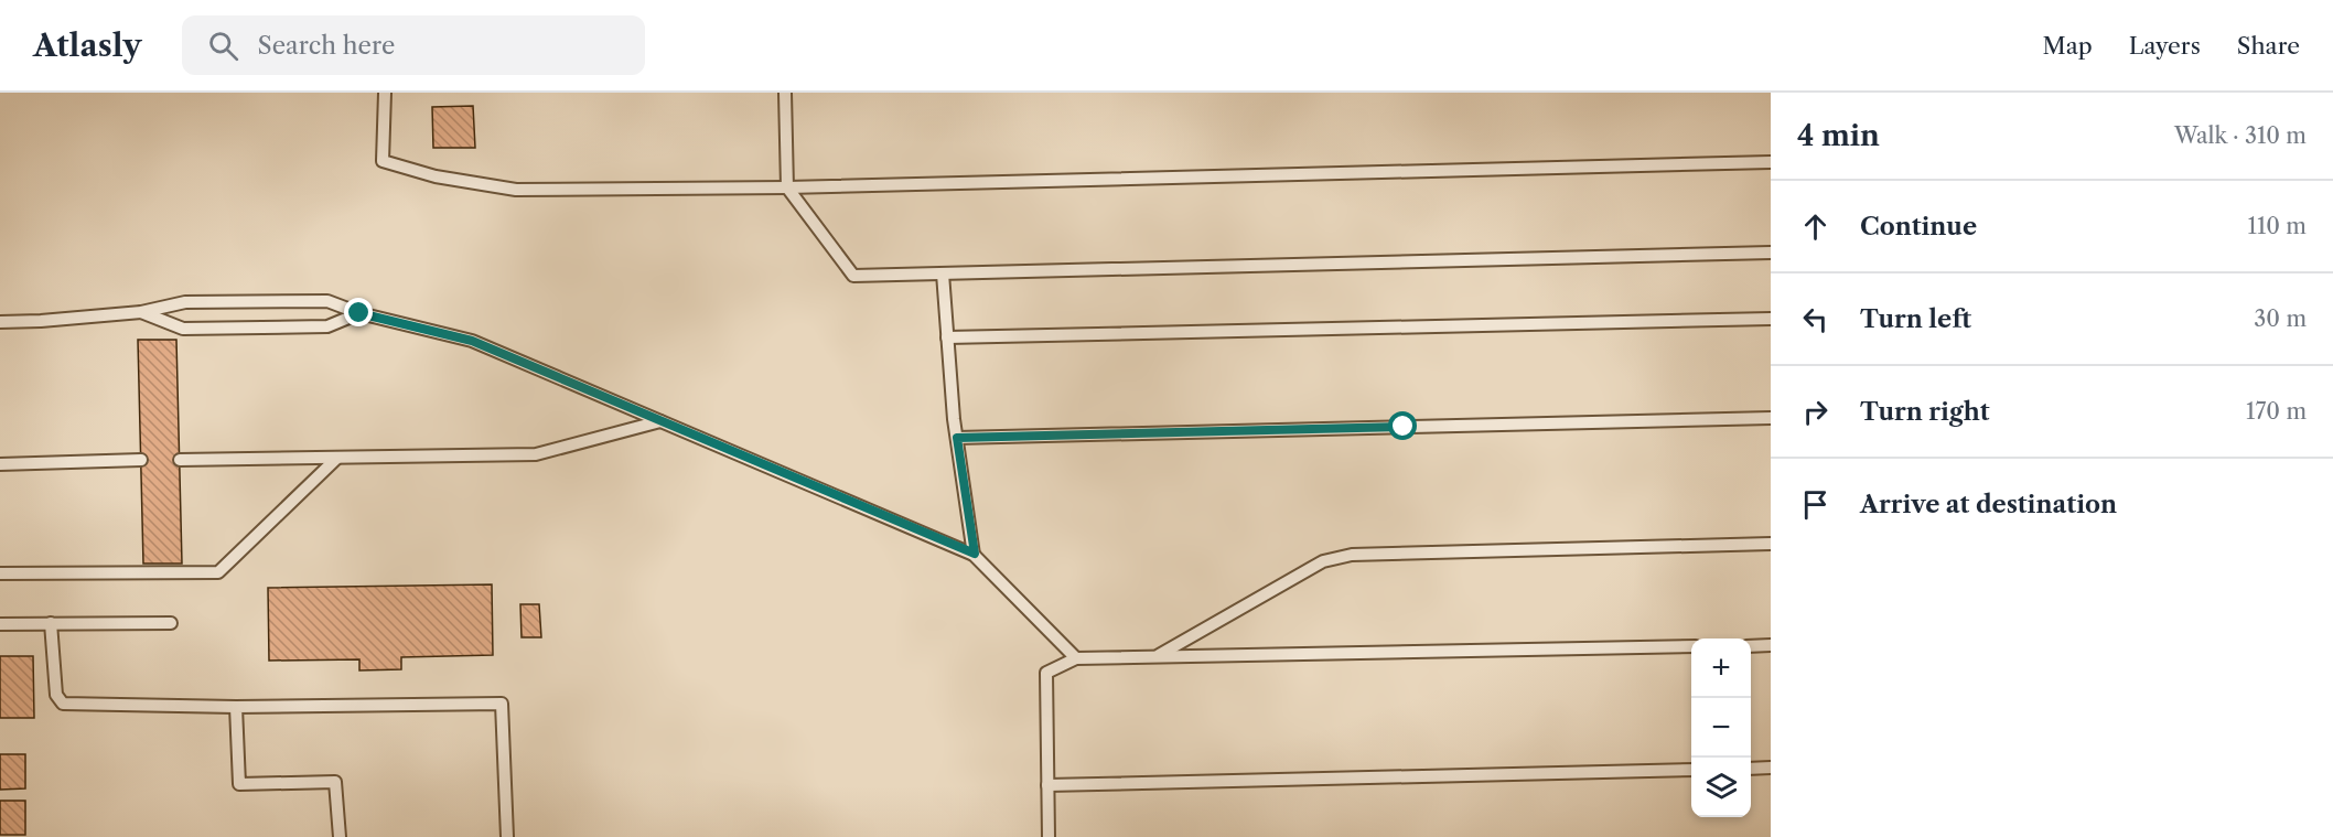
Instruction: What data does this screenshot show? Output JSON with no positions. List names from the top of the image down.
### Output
{
  "page": {
    "header": "Atlasly",
    "search": "Search here",
    "nav": ["Map", "Layers", "Share"],
    "heading": ["4 min", "Walk · 310 m"],
    "list": [
      ["Continue", "110 m"],
      ["Turn left", "30 m"],
      ["Turn right", "170 m"],
      "Arrive at destination"
    ],
    "map_buttons": ["+", "−"]
  }
}
